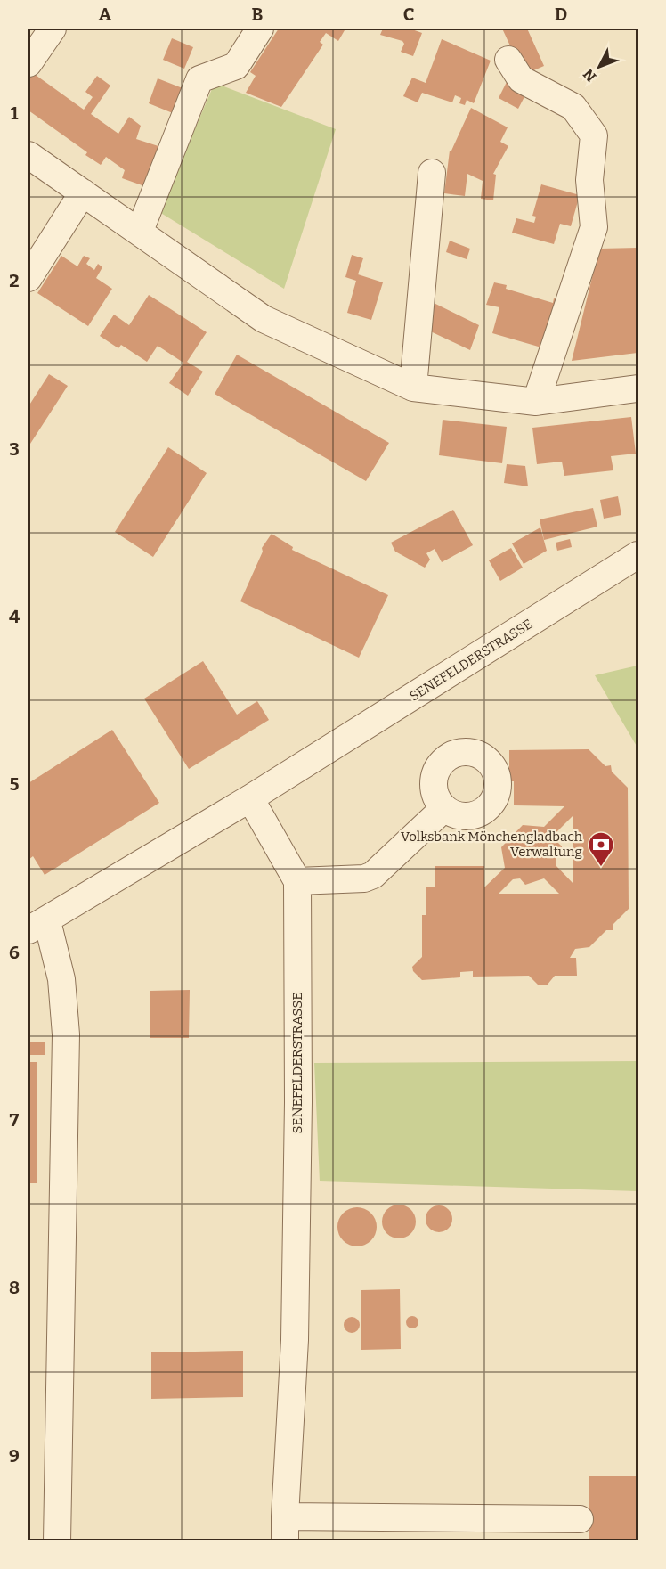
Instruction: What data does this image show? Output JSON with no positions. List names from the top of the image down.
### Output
{
  "streets": {
    "street": ["SENEFELDERSTRASSE"]
  },
  "places": {
    "bank": ["Volksbank Mönchengladbach Verwaltung"]
  },
  "north": "bottom left",
  "grid": {
    "columns": [
      "A",
      "B",
      "C",
      "D"
    ],
    "rows": [
      "1",
      "2",
      "3",
      "4",
      "5",
      "6",
      "7",
      "8",
      "9"
    ]
  }
}
